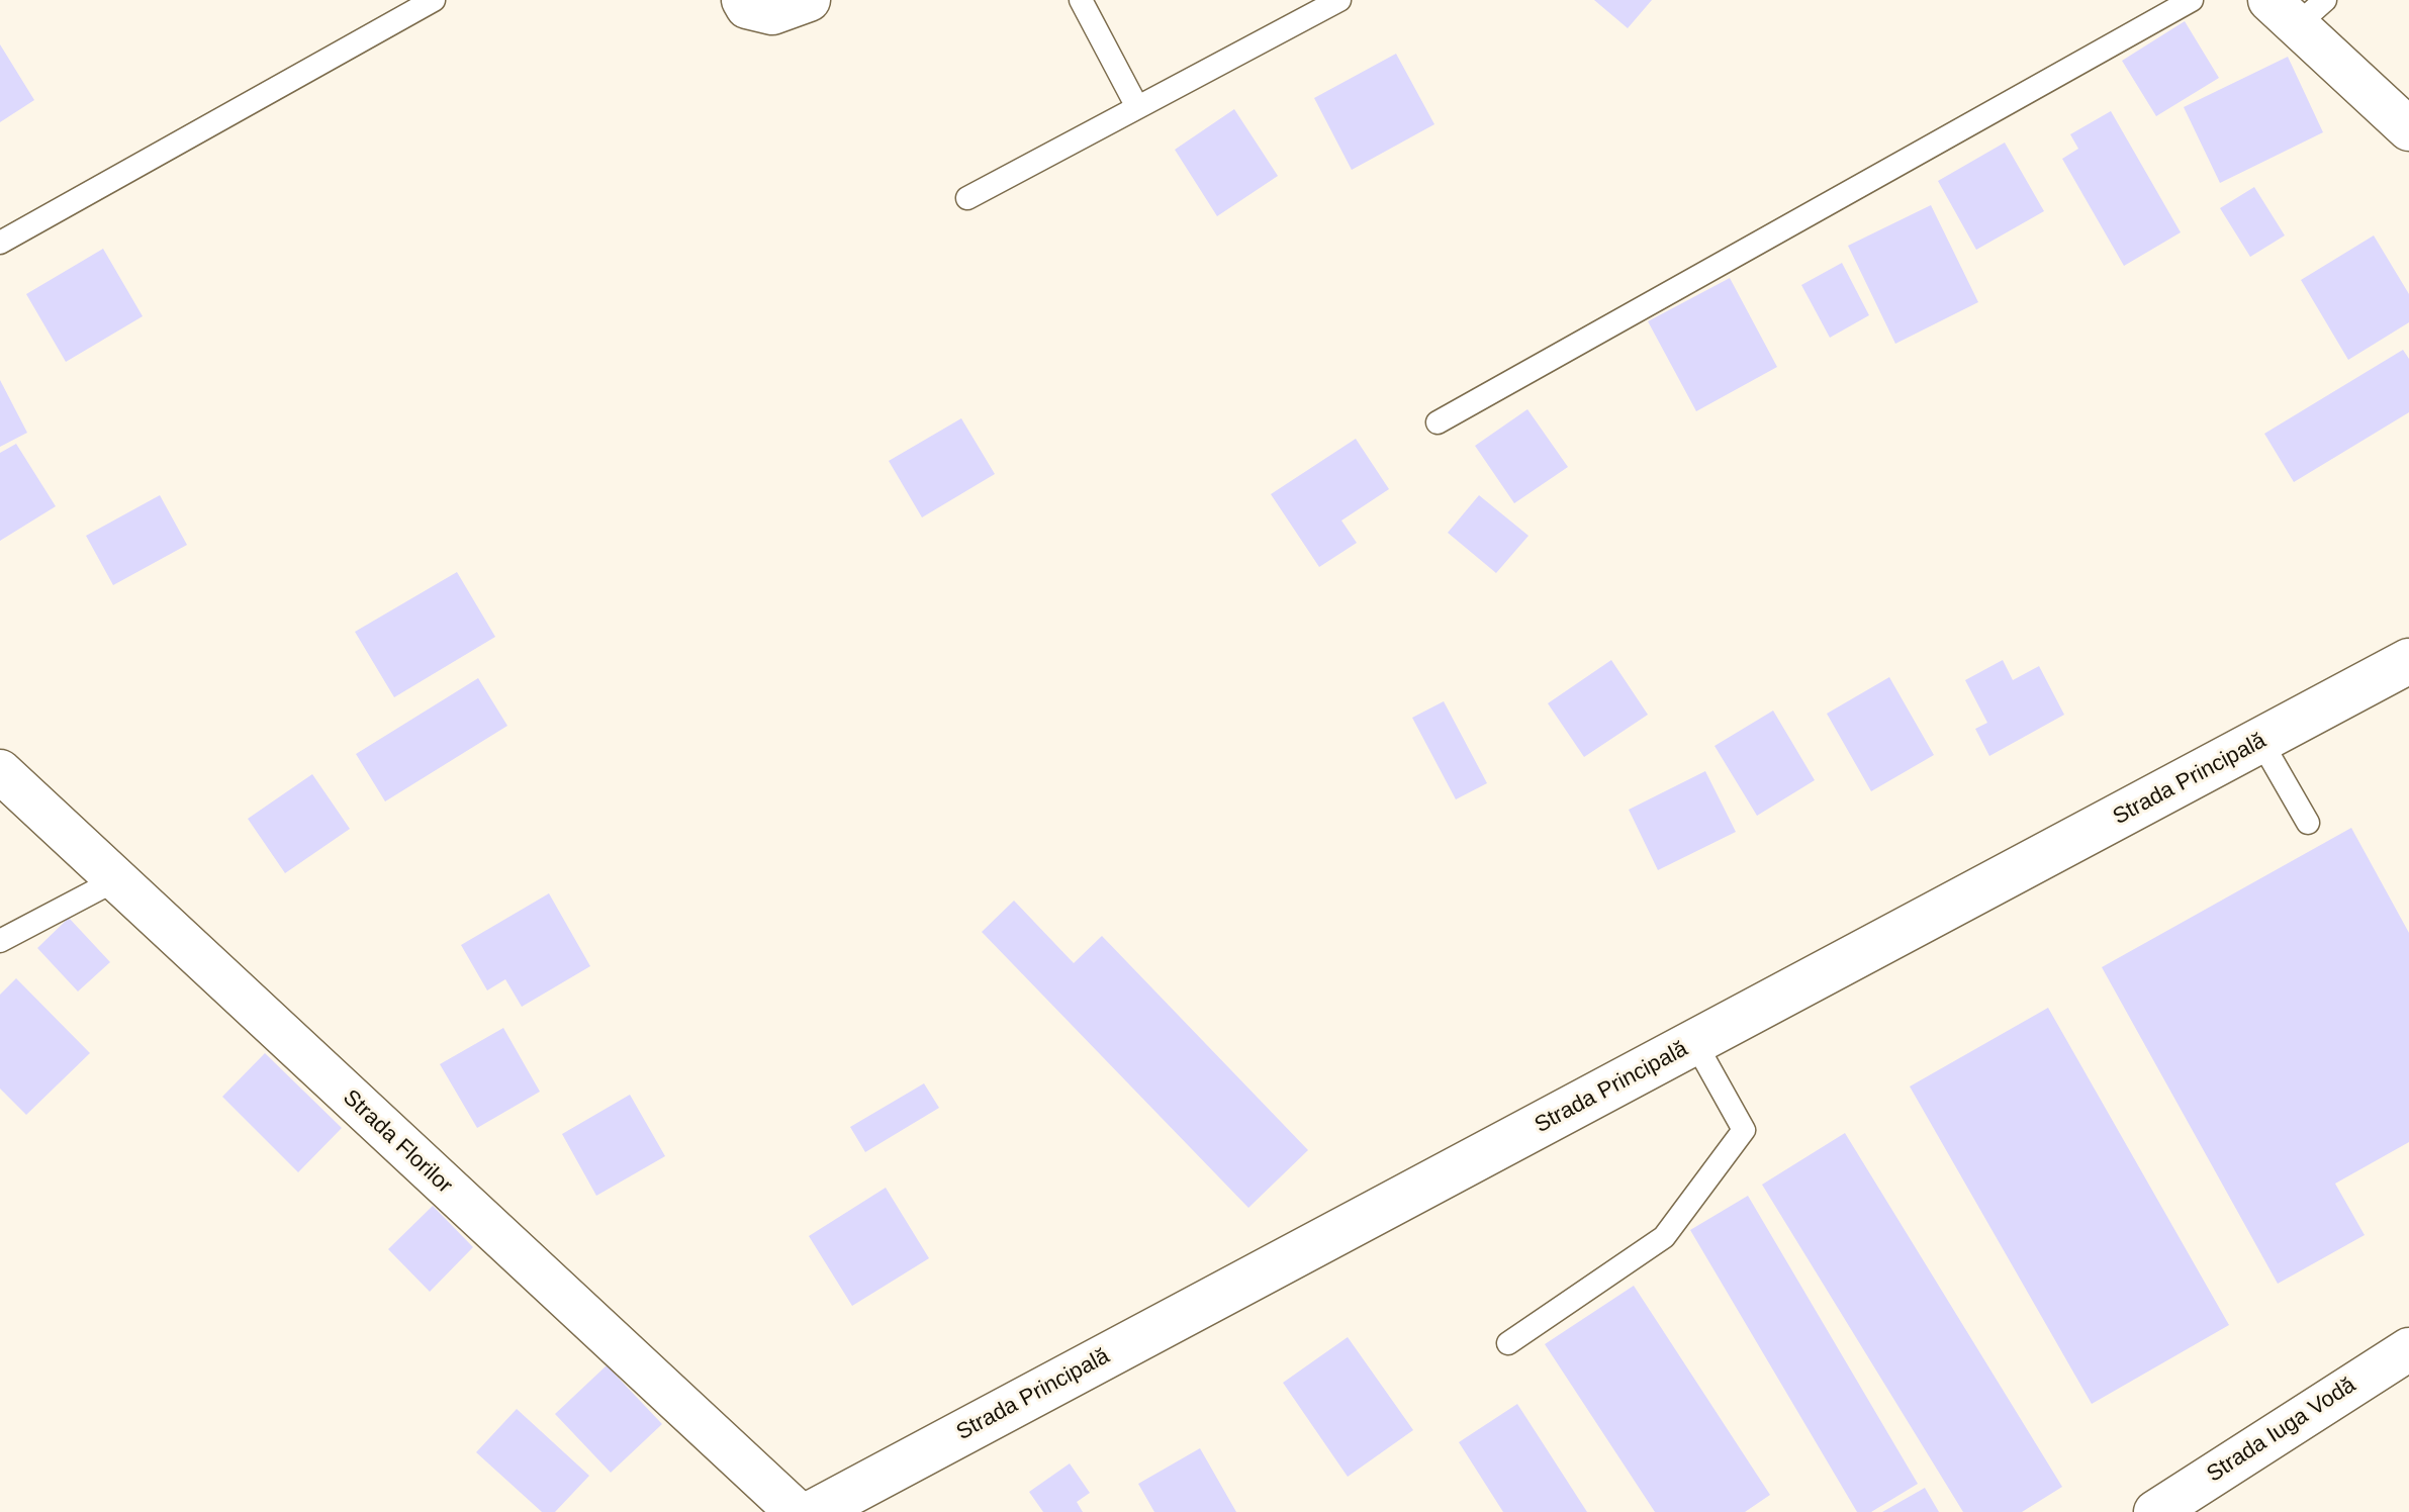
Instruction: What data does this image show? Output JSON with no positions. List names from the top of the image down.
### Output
{
  "streets": {
    "street": ["Strada Principală", "Strada Florilor", "Strada Iuga Vodă"]
  }
}
